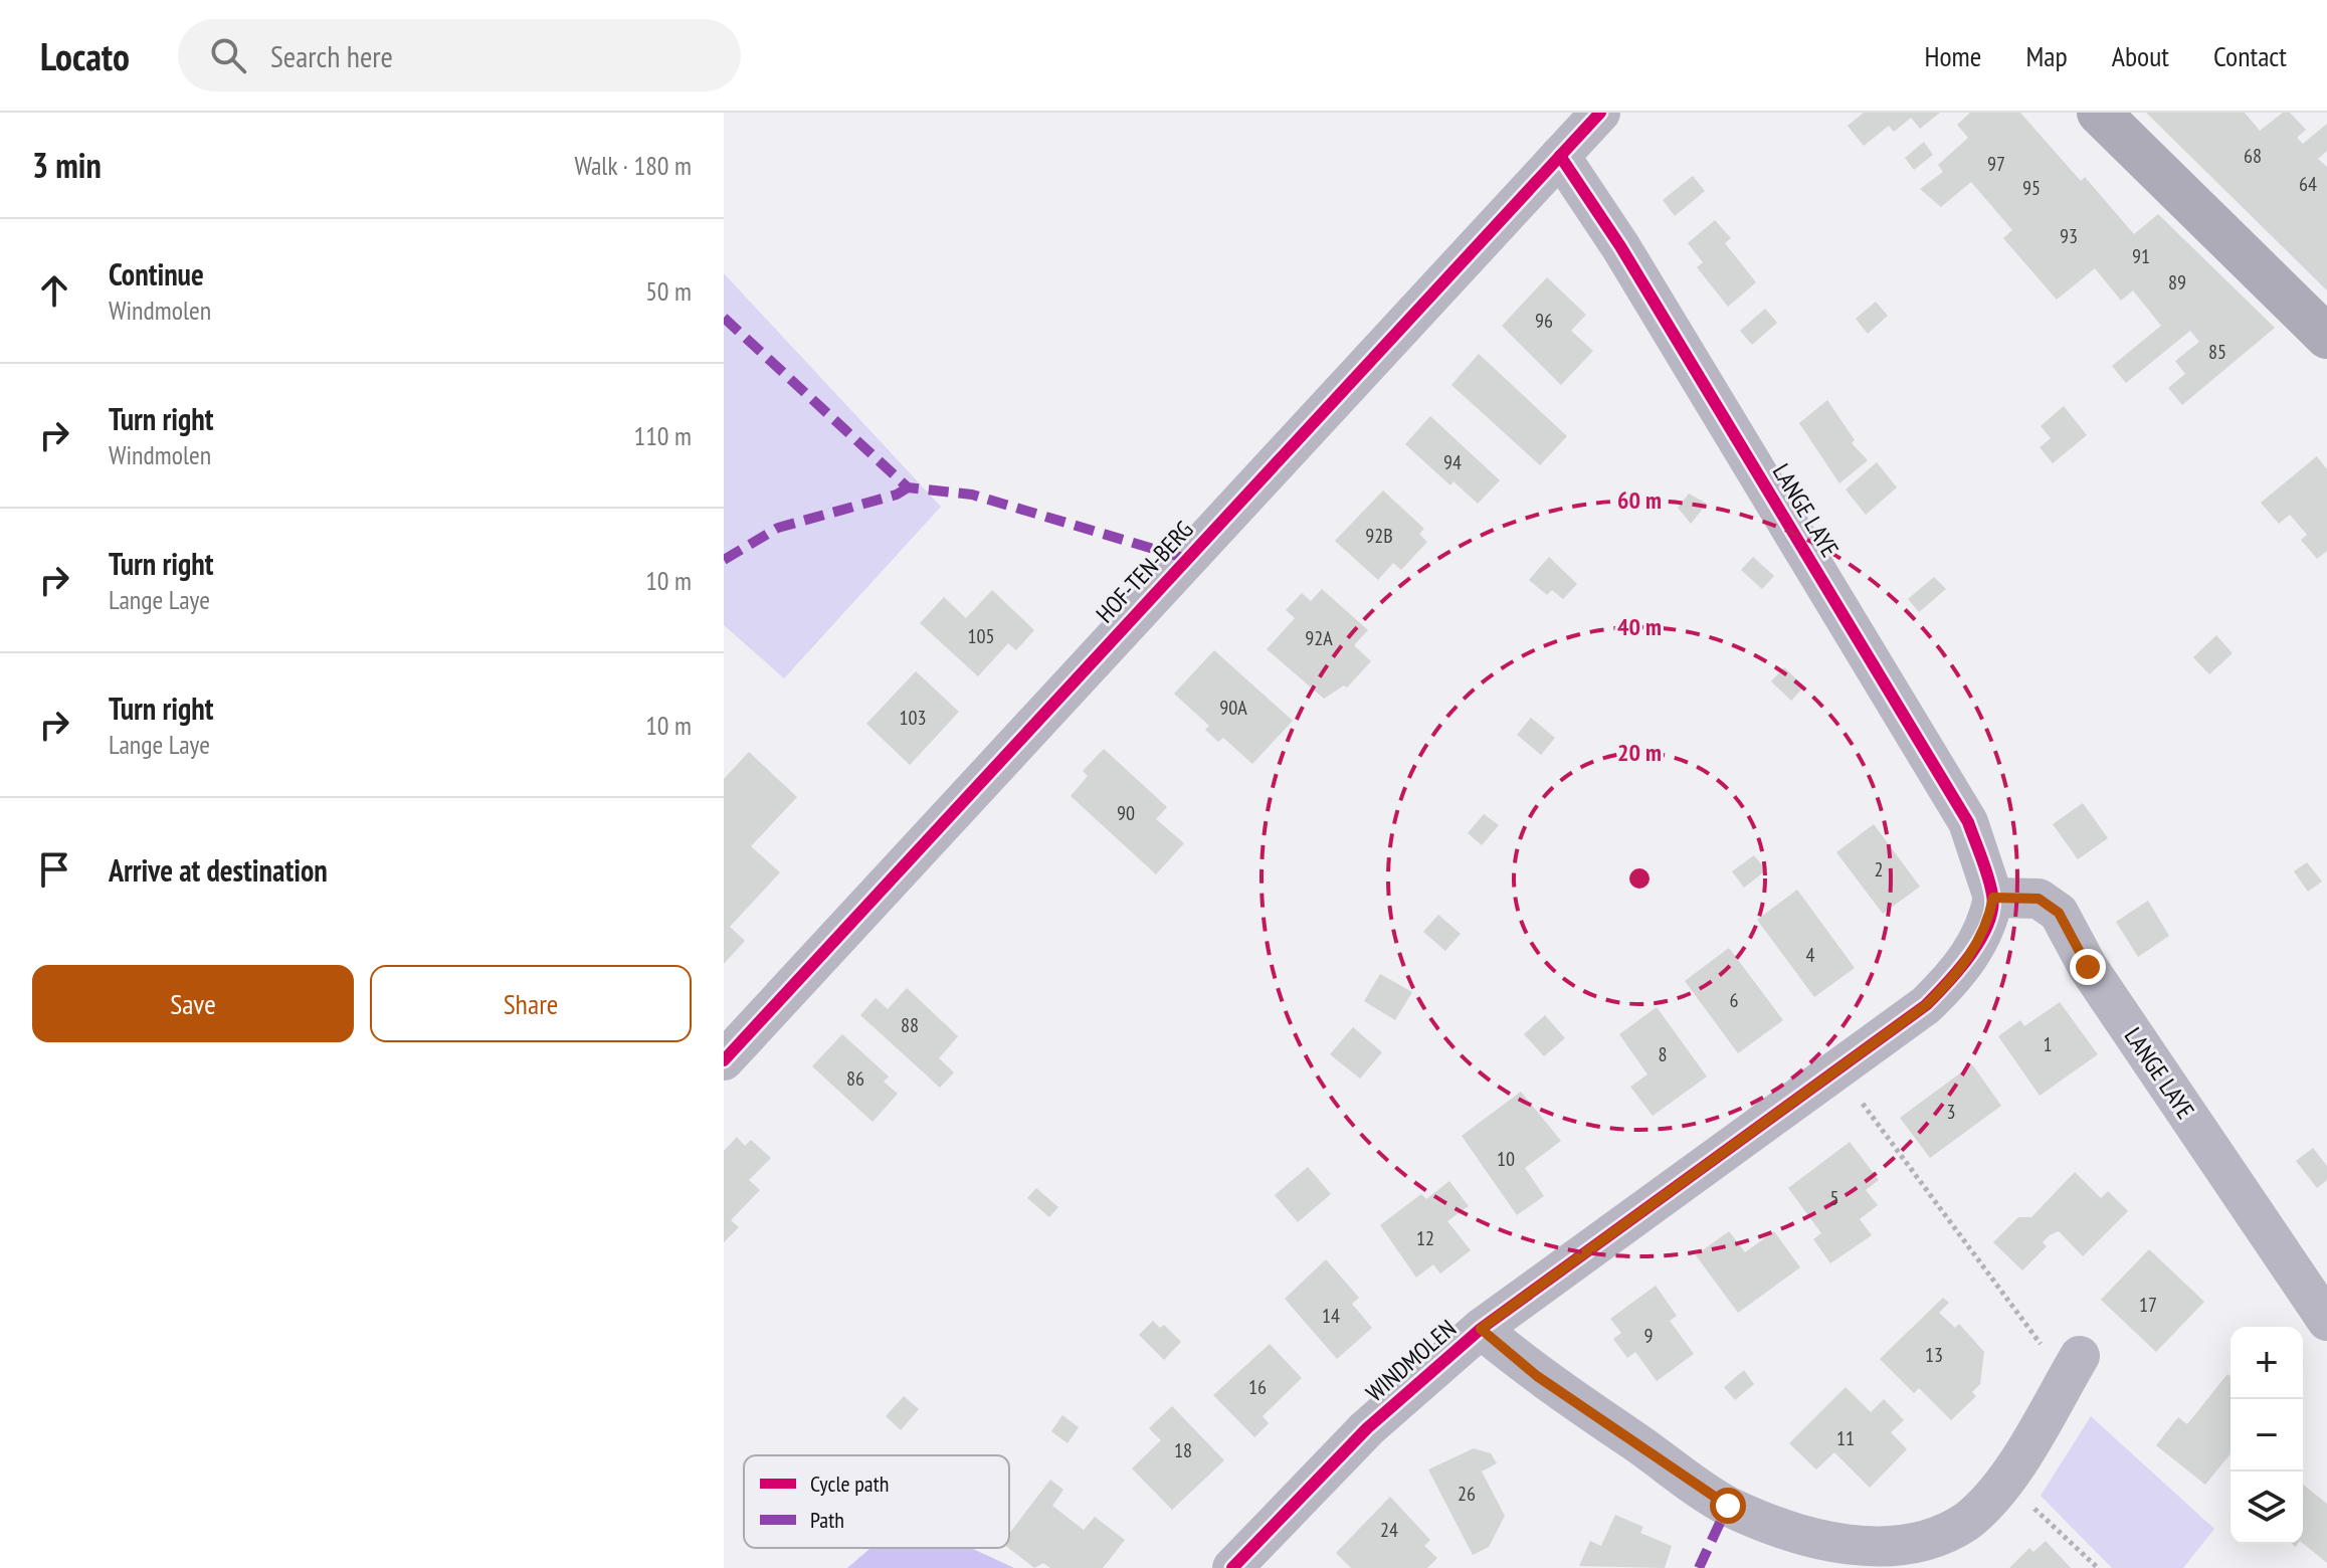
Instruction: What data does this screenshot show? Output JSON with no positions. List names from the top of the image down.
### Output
{
  "streets": {
    "street": ["LANGE LAYE", "HOF-TEN-BERG", "WINDMOLEN"]
  },
  "crossings": [
    ["LANGE LAYE", "HOF-TEN-BERG"],
    ["LANGE LAYE", "WINDMOLEN"]
  ],
  "house_numbers": [
    "68",
    "97",
    "64",
    "95",
    "93",
    "91",
    "89",
    "96",
    "85",
    "94",
    "92B",
    "105",
    "92A",
    "90A",
    "103",
    "90",
    "2",
    "4",
    "6",
    "88",
    "1",
    "8",
    "86",
    "3",
    "10",
    "5",
    "12",
    "17",
    "14",
    "9",
    "13",
    "16",
    "11",
    "18",
    "26",
    "24"
  ],
  "legend": ["Cycle path", "Path"],
  "page": {
    "header": "Locato",
    "search": "Search here",
    "nav": [
      "Home",
      "Map",
      "About",
      "Contact"
    ],
    "heading": ["3 min", "Walk · 180 m"],
    "list": [
      ["Continue", "Windmolen", "50 m"],
      ["Turn right", "Windmolen", "110 m"],
      ["Turn right", "Lange Laye", "10 m"],
      ["Turn right", "Lange Laye", "10 m"],
      "Arrive at destination"
    ],
    "buttons": ["Save", "Share"],
    "map_buttons": ["+", "−"]
  },
  "rings": ["60 m", "40 m", "20 m"]
}
